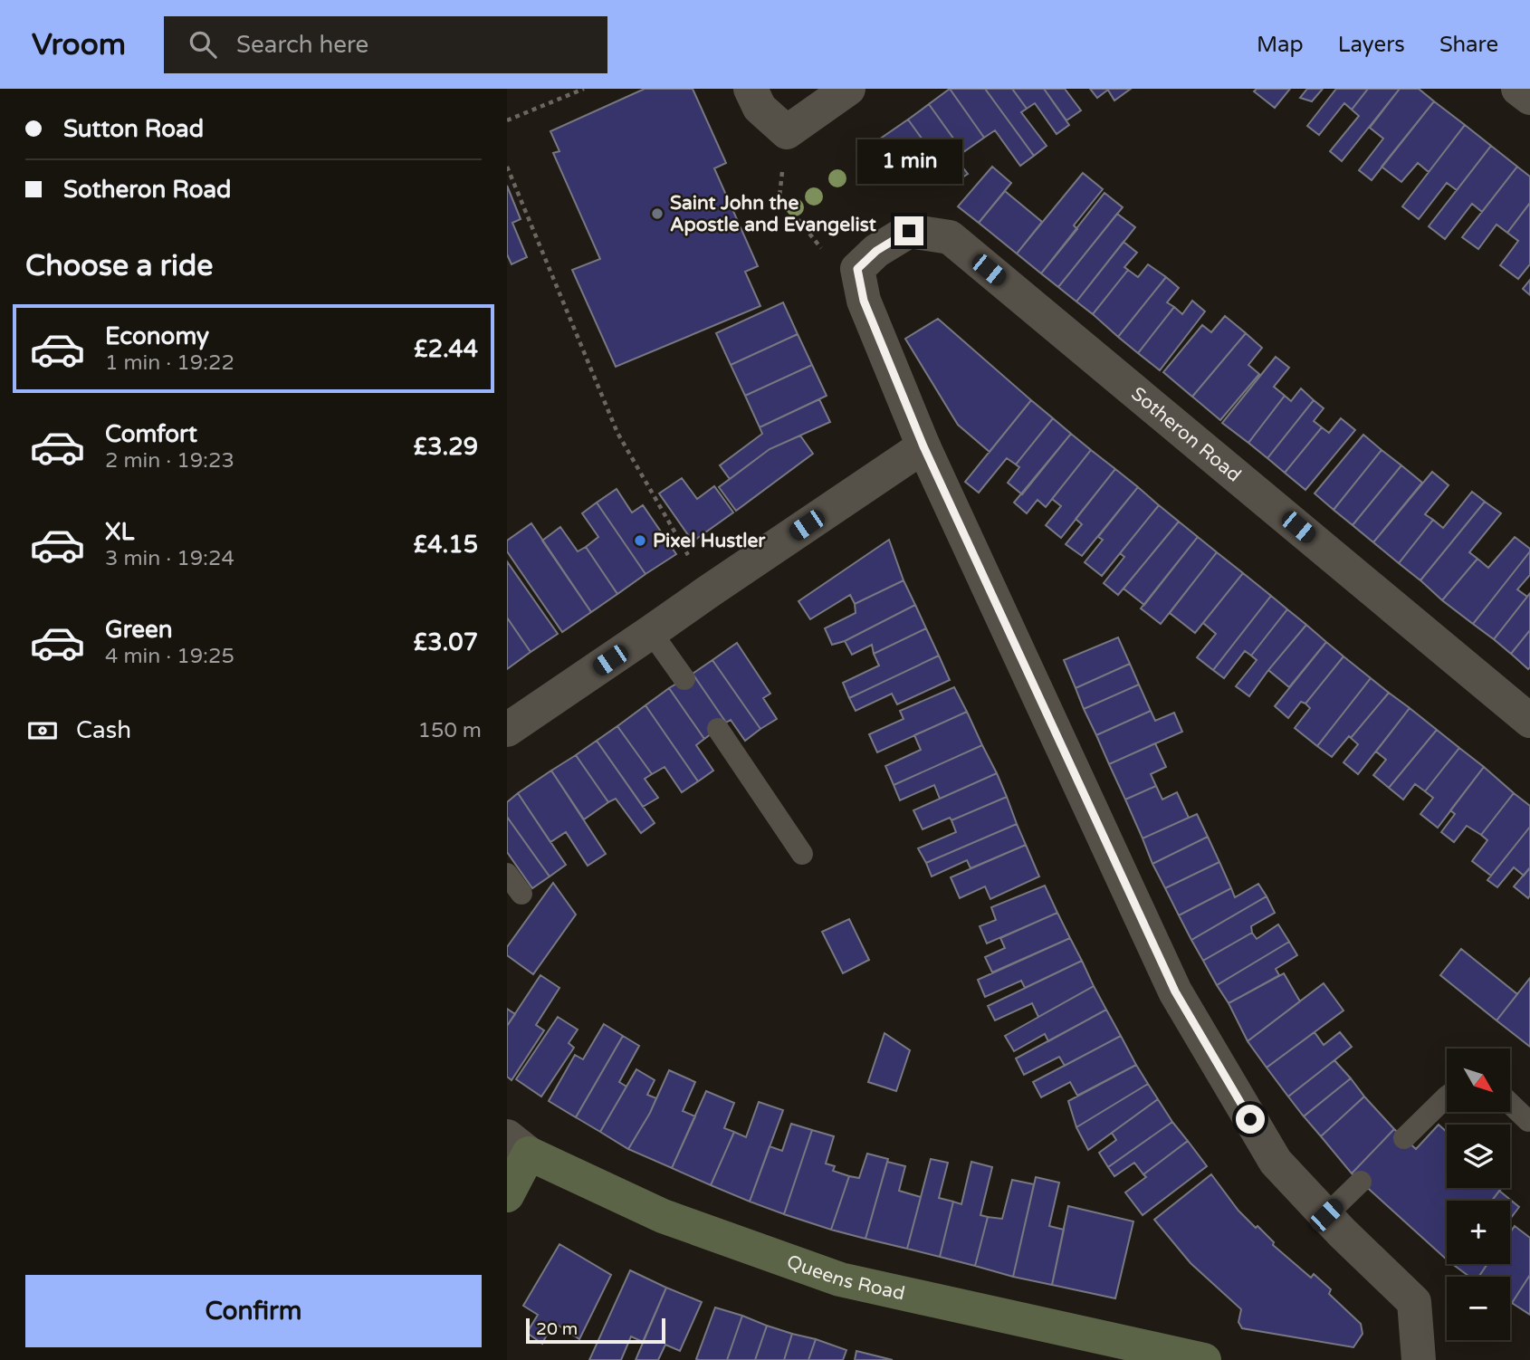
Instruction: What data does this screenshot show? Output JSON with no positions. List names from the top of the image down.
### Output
{
  "streets": {
    "street": ["Sotheron Road", "Queens Road"]
  },
  "places": ["Saint John the Apostle and Evangelist", "Pixel Hustler"],
  "scale_bar": "20 m",
  "north": "bottom right",
  "page": {
    "header": "Vroom",
    "search": "Search here",
    "nav": ["Map", "Layers", "Share"],
    "banner": ["Sutton Road", "Sotheron Road"],
    "bubble": "1 min",
    "heading": "Choose a ride",
    "list": [
      {
        "name": "Economy",
        "note": "1 min · 19:22",
        "value": "£2.44"
      },
      {
        "name": "Comfort",
        "note": "2 min · 19:23",
        "value": "£3.29"
      },
      {
        "name": "XL",
        "note": "3 min · 19:24",
        "value": "£4.15"
      },
      {
        "name": "Green",
        "note": "4 min · 19:25",
        "value": "£3.07"
      }
    ],
    "pay": ["Cash", "150 m"],
    "map_buttons": ["+", "−"],
    "buttons": "Confirm",
    "scale": "20 m"
  }
}
